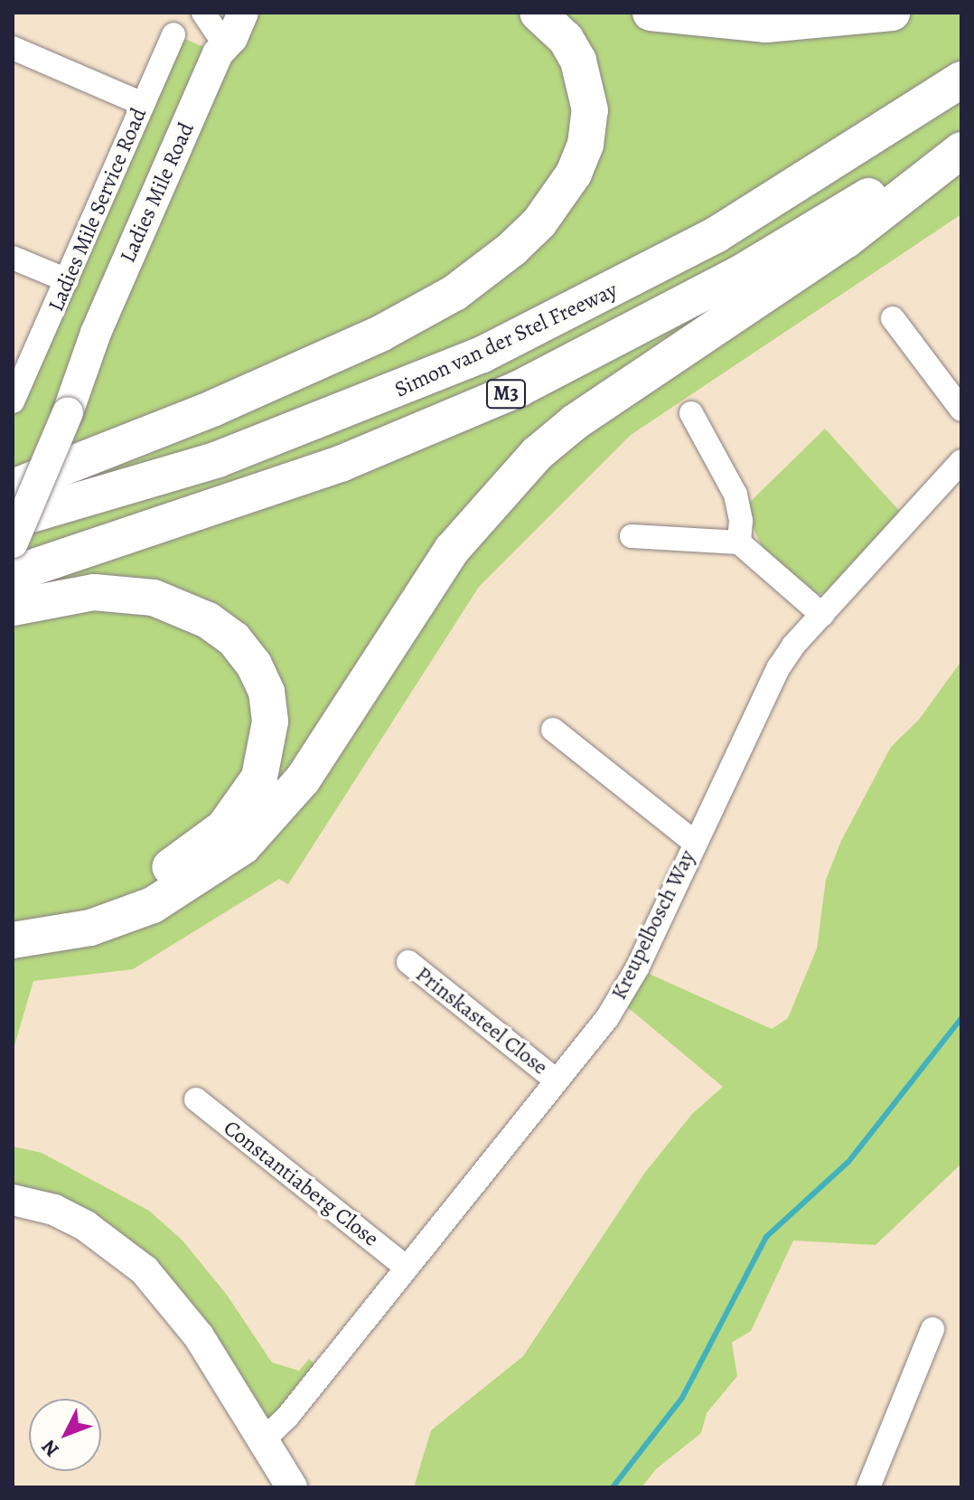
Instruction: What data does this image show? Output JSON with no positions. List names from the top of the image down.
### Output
{
  "streets": {
    "highway": ["Simon van der Stel Freeway", "M3"],
    "main road": ["Ladies Mile Road"],
    "street": [
      "Ladies Mile Service Road",
      "Kreupelbosch Way",
      "Prinskasteel Close",
      "Constantiaberg Close"
    ]
  },
  "crossings": [
    ["Kreupelbosch Way", "Prinskasteel Close"],
    ["Kreupelbosch Way", "Constantiaberg Close"]
  ],
  "north": "bottom left"
}
